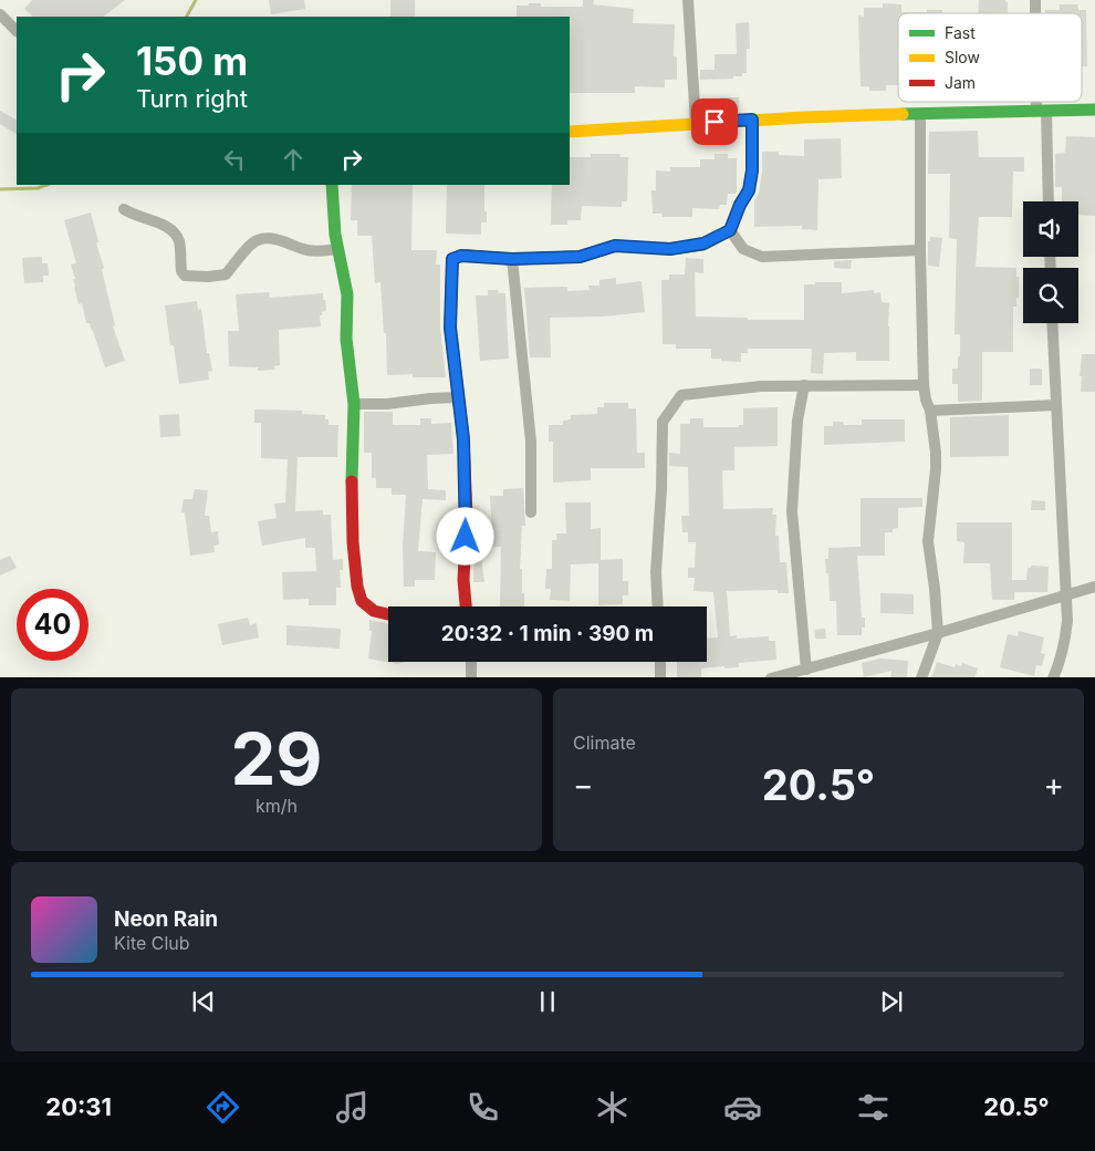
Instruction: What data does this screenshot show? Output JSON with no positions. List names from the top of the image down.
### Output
{
  "legend": ["Fast", "Slow", "Jam"],
  "page": {
    "turn": ["150 m", "Turn right"],
    "limit": "40",
    "trip": "20:32 · 1 min · 390 m",
    "tile": [
      ["29", "km/h"],
      "Climate"
    ],
    "heat": ["−", "20.5°", "+"],
    "song": ["Neon Rain", "Kite Club"],
    "tabs": ["20:31", "20.5°"]
  }
}
